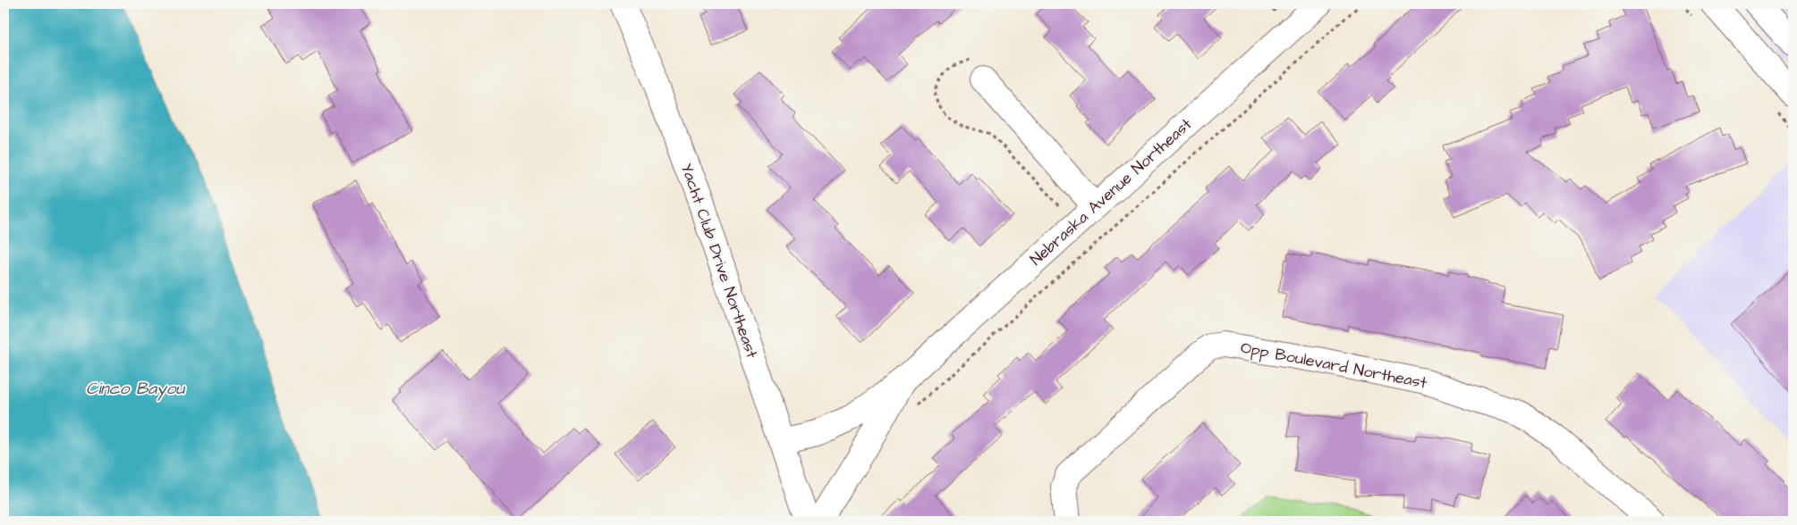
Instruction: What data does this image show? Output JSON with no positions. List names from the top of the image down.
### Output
{
  "streets": {
    "street": ["Nebraska Avenue Northeast", "Yacht Club Drive Northeast", "Opp Boulevard Northeast"]
  },
  "crossings": [
    ["Nebraska Avenue Northeast", "Yacht Club Drive Northeast"]
  ],
  "water": ["Cinco Bayou"]
}
